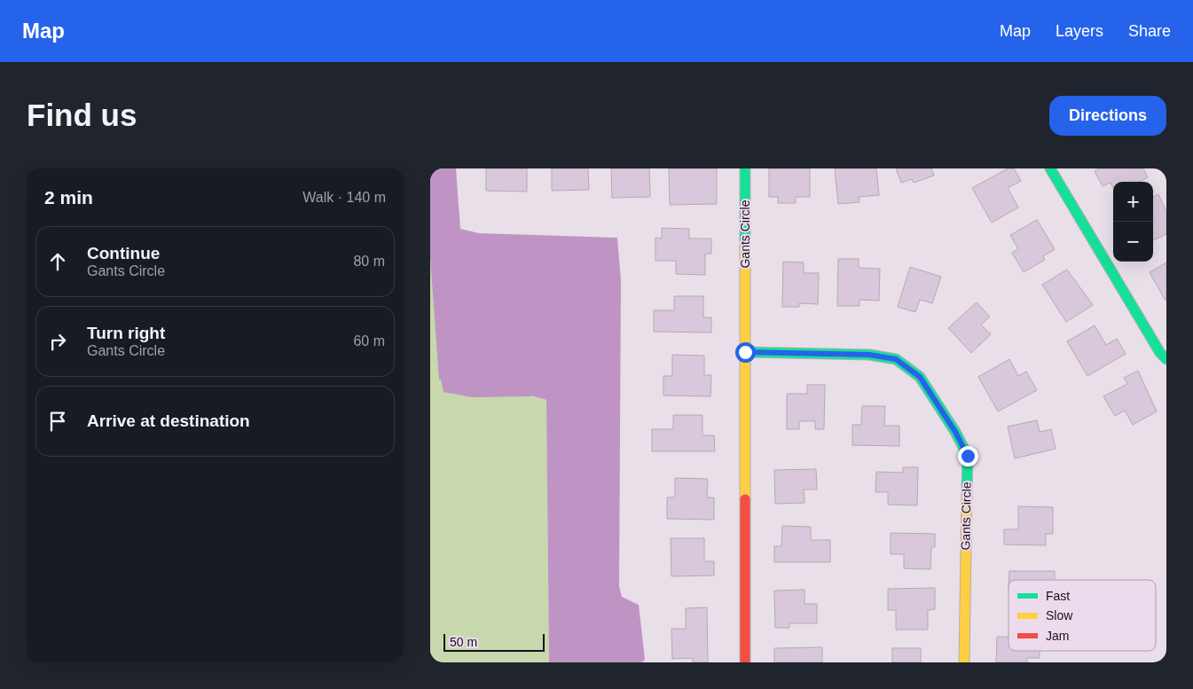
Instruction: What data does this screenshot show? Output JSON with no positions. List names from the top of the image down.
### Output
{
  "streets": {
    "street": ["Gants Circle"]
  },
  "legend": ["Fast", "Slow", "Jam"],
  "scale_bar": "50 m",
  "page": {
    "header": "Map",
    "nav": ["Map", "Layers", "Share"],
    "buttons": "Directions",
    "title": "Find us",
    "heading": ["2 min", "Walk · 140 m"],
    "map_buttons": ["+", "−"],
    "list": [
      ["Continue", "Gants Circle", "80 m"],
      ["Turn right", "Gants Circle", "60 m"],
      "Arrive at destination"
    ],
    "scale": "50 m"
  }
}
